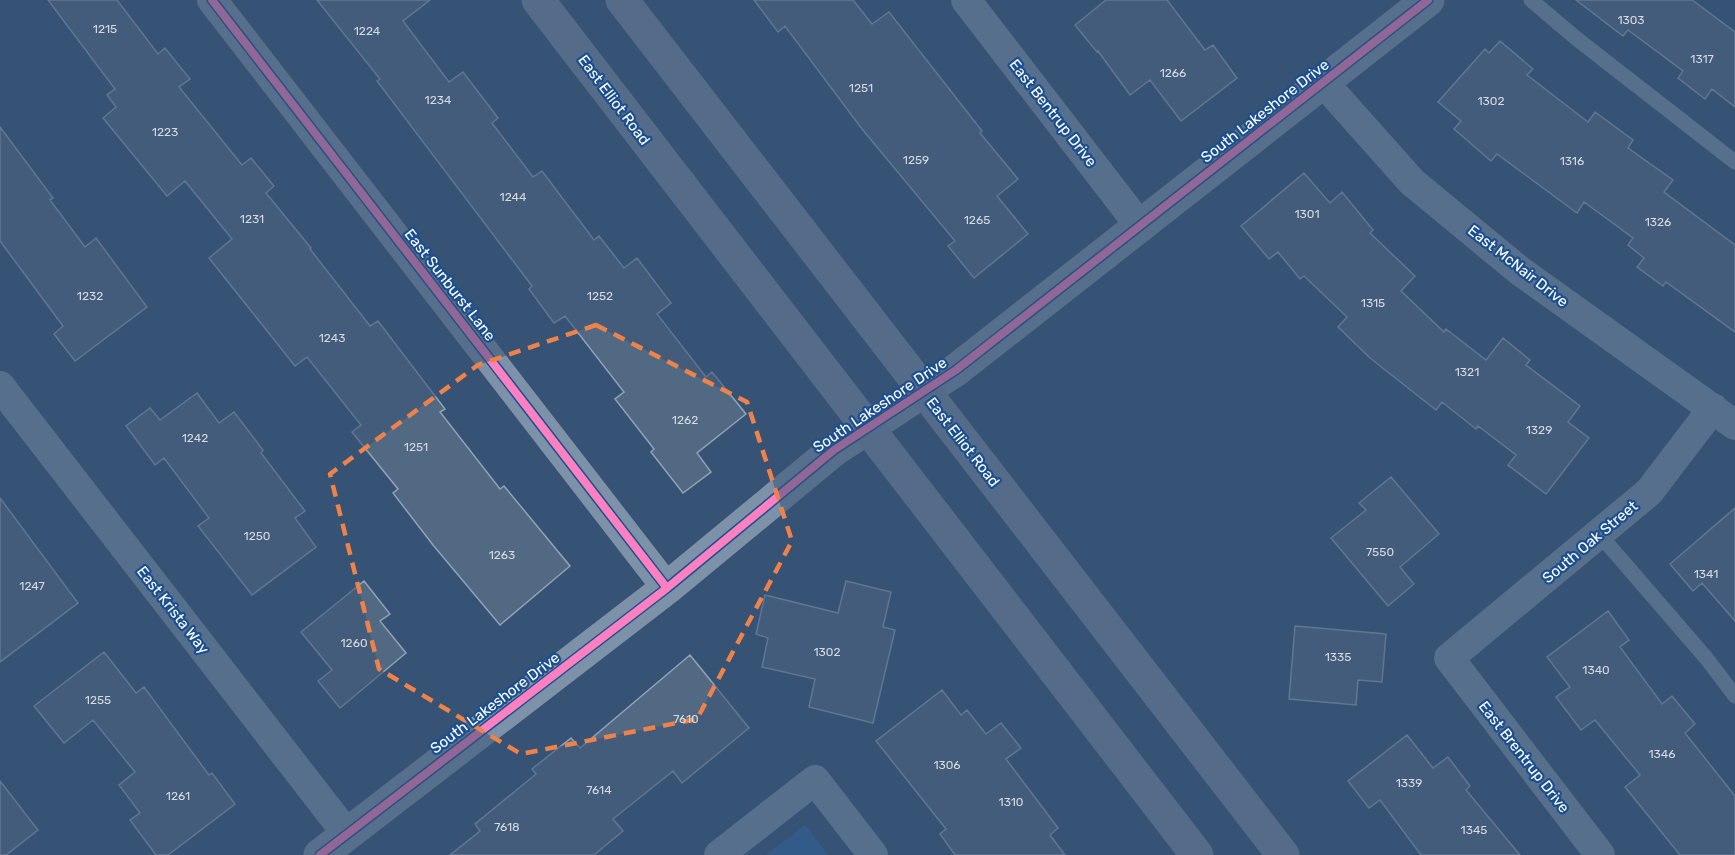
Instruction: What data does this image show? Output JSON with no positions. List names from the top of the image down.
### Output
{
  "streets": {
    "main road": ["East Elliot Road"],
    "street": [
      "South Lakeshore Drive",
      "East Bentrup Drive",
      "East McNair Drive",
      "East Sunburst Lane",
      "South Oak Street",
      "East Krista Way",
      "East Brentrup Drive"
    ]
  },
  "crossings": [
    ["East Elliot Road", "South Lakeshore Drive"],
    ["South Lakeshore Drive", "East Bentrup Drive"],
    ["South Lakeshore Drive", "East McNair Drive"],
    ["South Lakeshore Drive", "East Sunburst Lane"],
    ["South Lakeshore Drive", "East Krista Way"],
    ["East McNair Drive", "South Oak Street"],
    ["South Oak Street", "East Brentrup Drive"]
  ],
  "house_numbers": [
    "1303",
    "1215",
    "1224",
    "1317",
    "1266",
    "1251",
    "1234",
    "1302",
    "1223",
    "1259",
    "1316",
    "1244",
    "1301",
    "1231",
    "1265",
    "1326",
    "1232",
    "1252",
    "1315",
    "1243",
    "1321",
    "1262",
    "1329",
    "1242",
    "1251",
    "1250",
    "7550",
    "1263",
    "1341",
    "1247",
    "1260",
    "1302",
    "1335",
    "1340",
    "1255",
    "7610",
    "1346",
    "1306",
    "1339",
    "7614",
    "1261",
    "1310",
    "7618",
    "1345"
  ]
}
